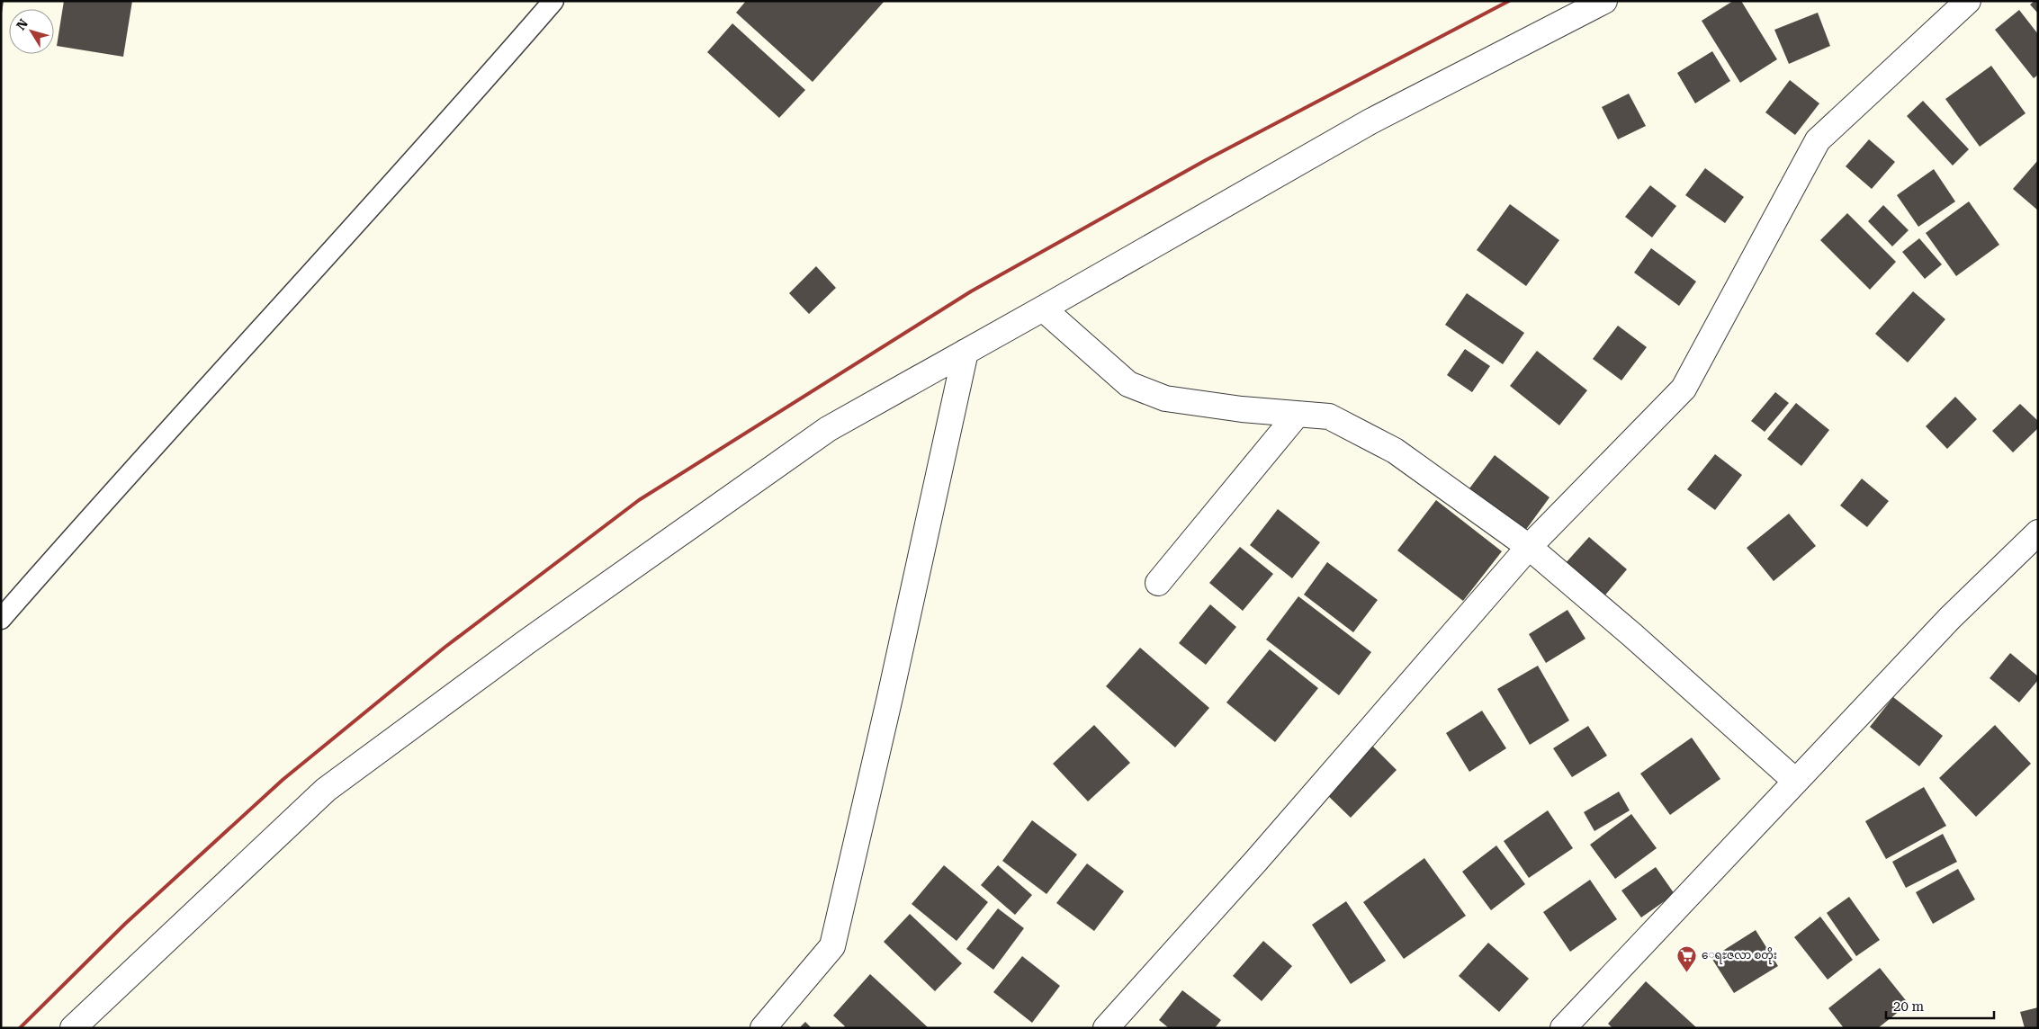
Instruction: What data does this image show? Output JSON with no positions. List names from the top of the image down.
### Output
{
  "places": {
    "supermarket": ["ေရႊဇလာ စတိုး"]
  },
  "scale_bar": "20 m",
  "north": "top left"
}
